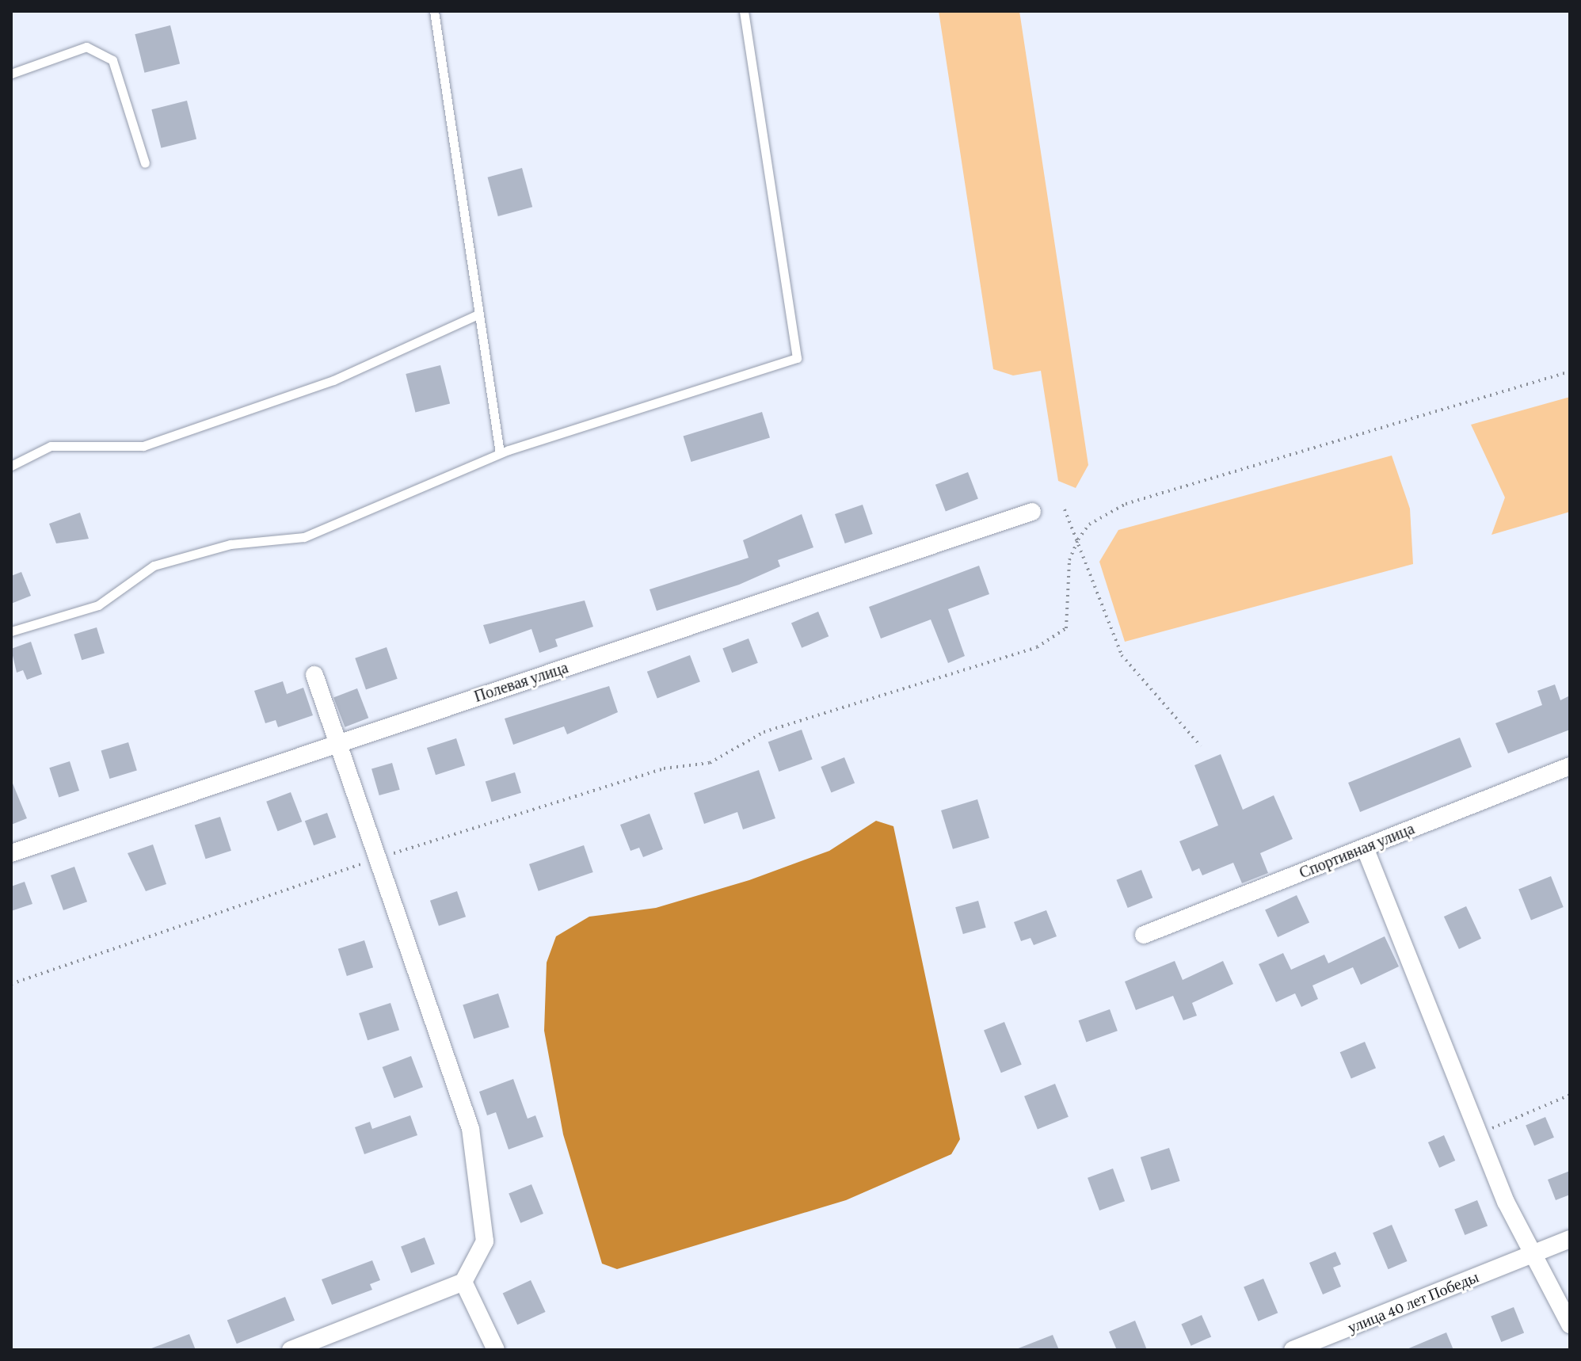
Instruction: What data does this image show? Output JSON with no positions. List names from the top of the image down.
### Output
{
  "streets": {
    "street": ["Полевая улица", "Спортивная улица", "улица 40 лет Победы"]
  }
}
